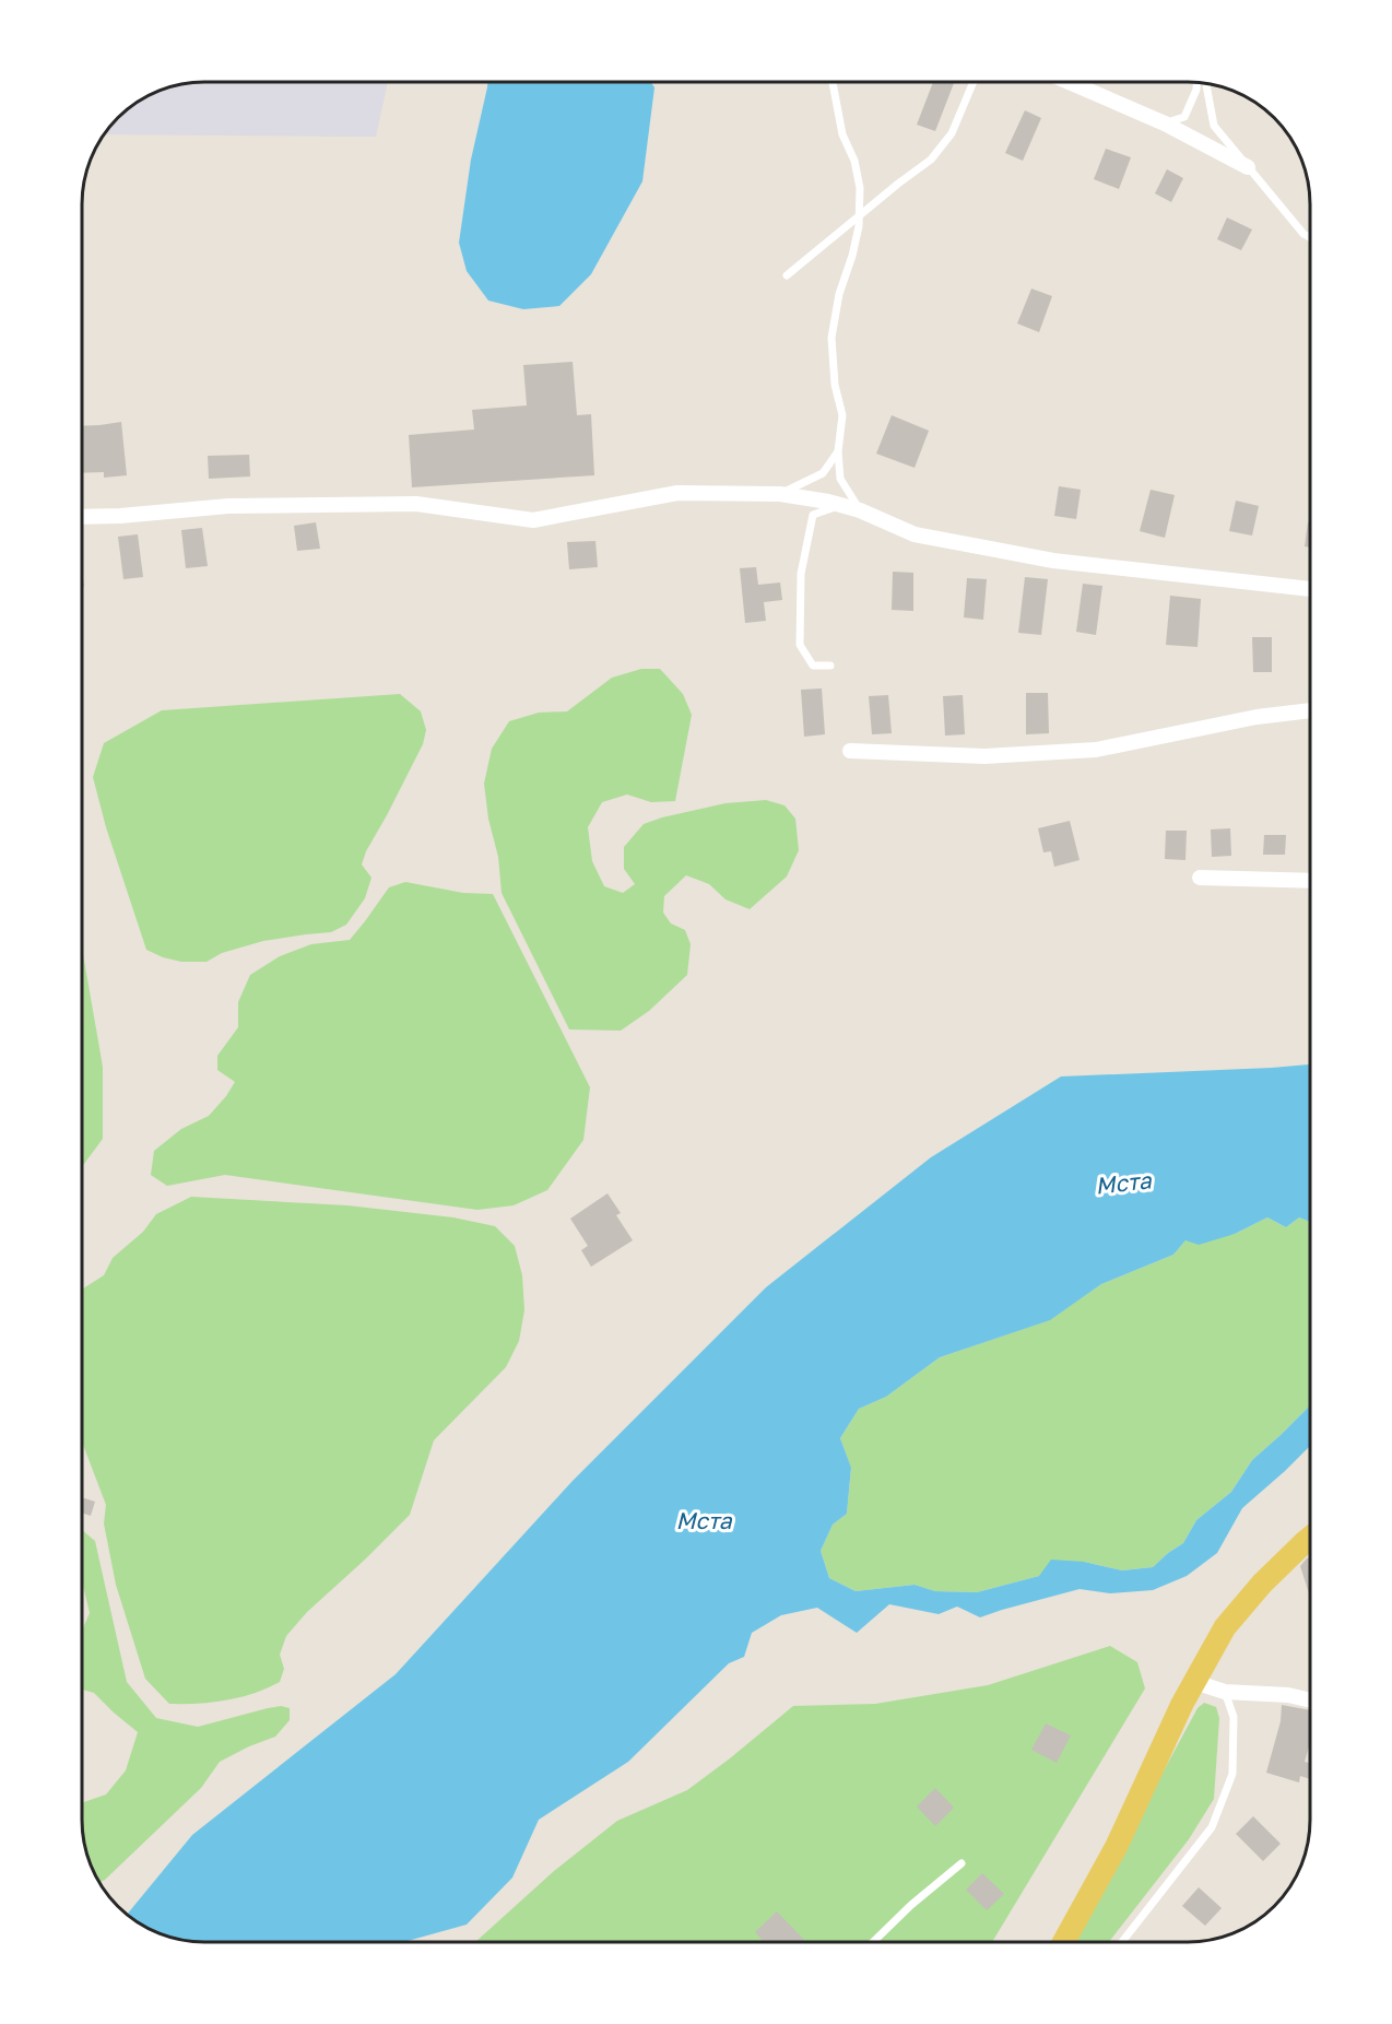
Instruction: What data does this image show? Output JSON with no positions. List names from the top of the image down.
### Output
{
  "water": ["Мста"]
}
